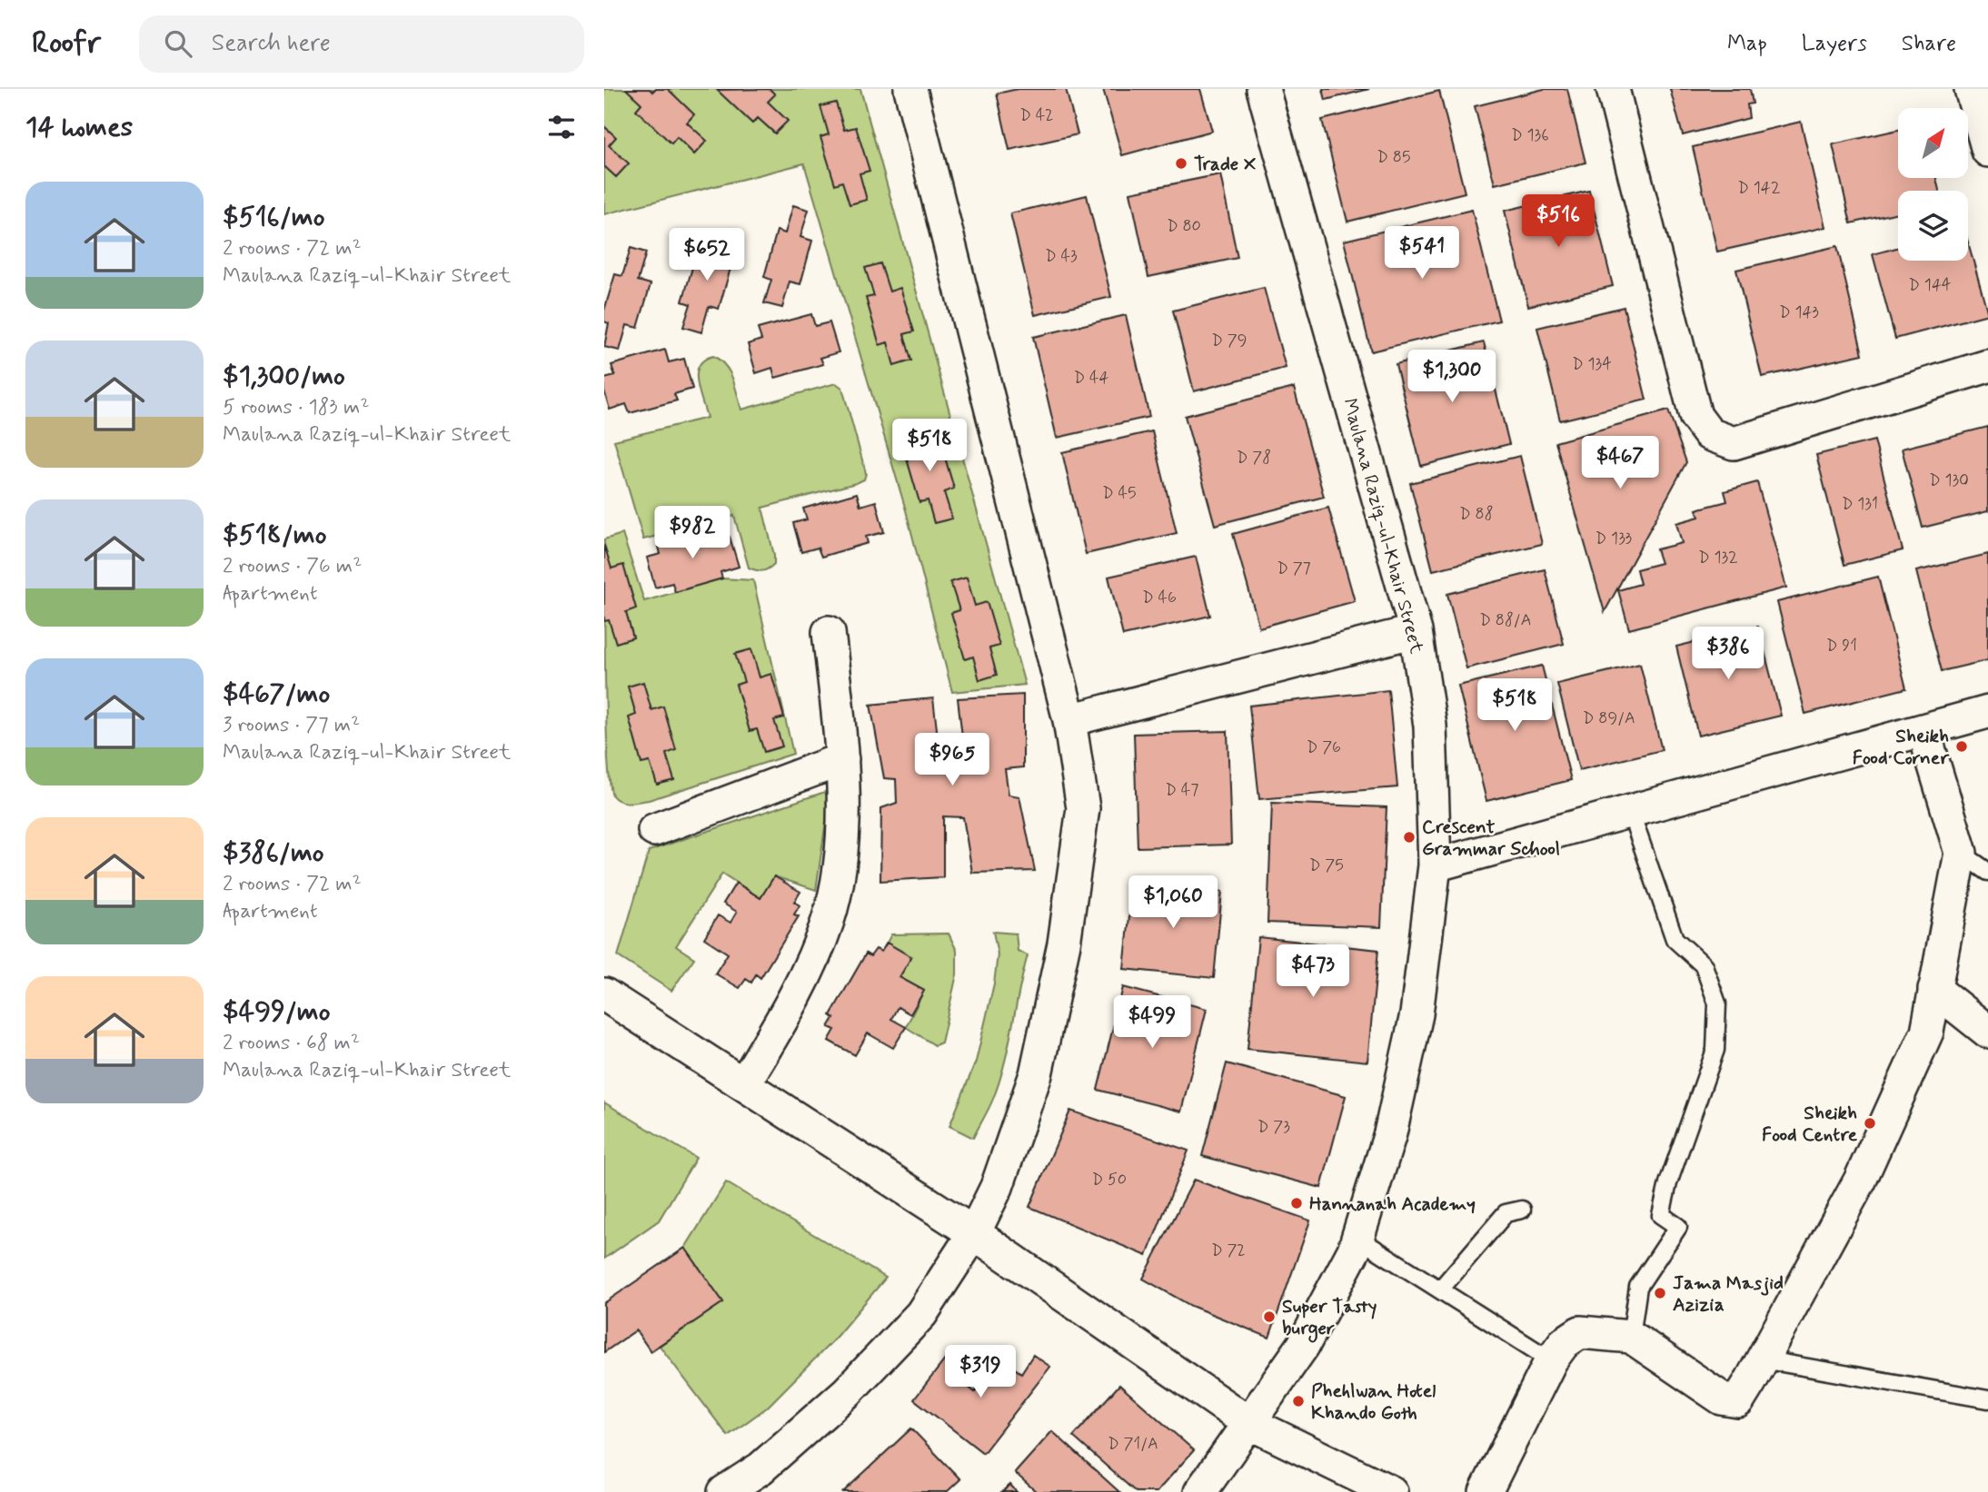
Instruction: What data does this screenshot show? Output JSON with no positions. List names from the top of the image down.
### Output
{
  "streets": {
    "street": ["Maulana Raziq-ul-Khair Street"]
  },
  "places": [
    "Trade X",
    "Sheikh Food Corner",
    "Crescent Grammar School",
    "Sheikh Food Centre",
    "Hannanah Academy",
    "Jama Masjid Azizia",
    "Super Tasty burger",
    "Phehlwan Hotel Khando Goth"
  ],
  "house_numbers": [
    "D 42",
    "D 136",
    "D 85",
    "D 142",
    "D 80",
    "D 43",
    "D 144",
    "D 143",
    "D 79",
    "D 134",
    "D 44",
    "D 78",
    "D 130",
    "D 45",
    "D 131",
    "D 88",
    "D 133",
    "D 132",
    "D 77",
    "D 46",
    "D 88/A",
    "D 91",
    "D 89/A",
    "D 76",
    "D 47",
    "D 75",
    "D 73",
    "D 50",
    "D 72",
    "D 71/A"
  ],
  "north": "top right",
  "page": {
    "header": "Roofr",
    "search": "Search here",
    "nav": ["Map", "Layers", "Share"],
    "heading": "14 homes",
    "list": [
      {
        "name": "$516/mo",
        "note": "2 rooms · 72 m² · Maulana Raziq-ul-Khair Street"
      },
      {
        "name": "$1,300/mo",
        "note": "5 rooms · 183 m² · Maulana Raziq-ul-Khair Street"
      },
      {
        "name": "$518/mo",
        "note": "2 rooms · 76 m² · Apartment"
      },
      {
        "name": "$467/mo",
        "note": "3 rooms · 77 m² · Maulana Raziq-ul-Khair Street"
      },
      {
        "name": "$386/mo",
        "note": "2 rooms · 72 m² · Apartment"
      },
      {
        "name": "$499/mo",
        "note": "2 rooms · 68 m² · Maulana Raziq-ul-Khair Street"
      }
    ],
    "price": [
      "$516",
      "$541",
      "$652",
      "$1,300",
      "$518",
      "$467",
      "$982",
      "$386",
      "$518",
      "$965",
      "$1,060",
      "$473",
      "$499",
      "$319"
    ]
  }
}
